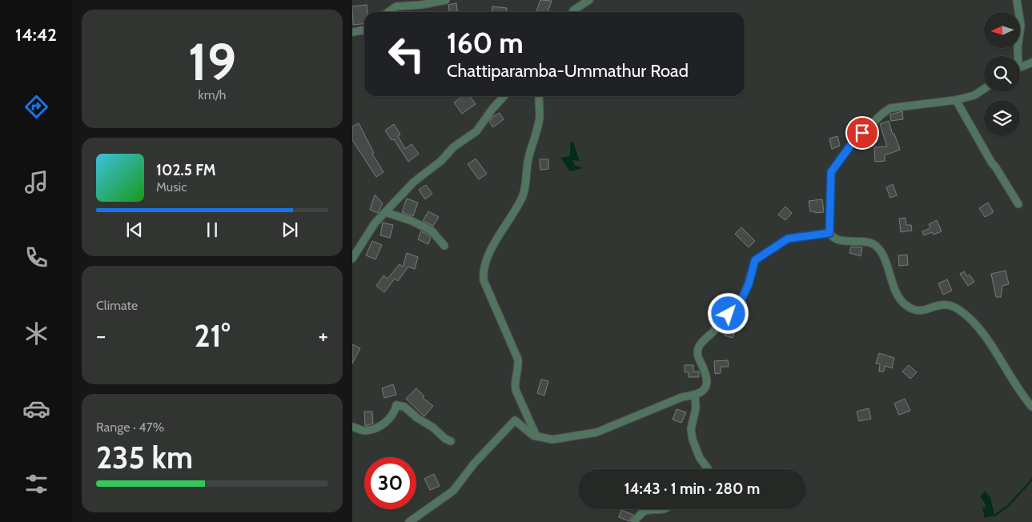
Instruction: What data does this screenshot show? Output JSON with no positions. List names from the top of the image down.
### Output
{
  "north": "left",
  "page": {
    "tabs": "14:42",
    "tile": [
      ["19", "km/h"],
      "Climate",
      ["Range · 47%", "235 km"]
    ],
    "turn": ["160 m", "Chattiparamba-Ummathur Road"],
    "song": ["102.5 FM", "Music"],
    "heat": ["−", "21°", "+"],
    "limit": "30",
    "trip": "14:43 · 1 min · 280 m"
  }
}
